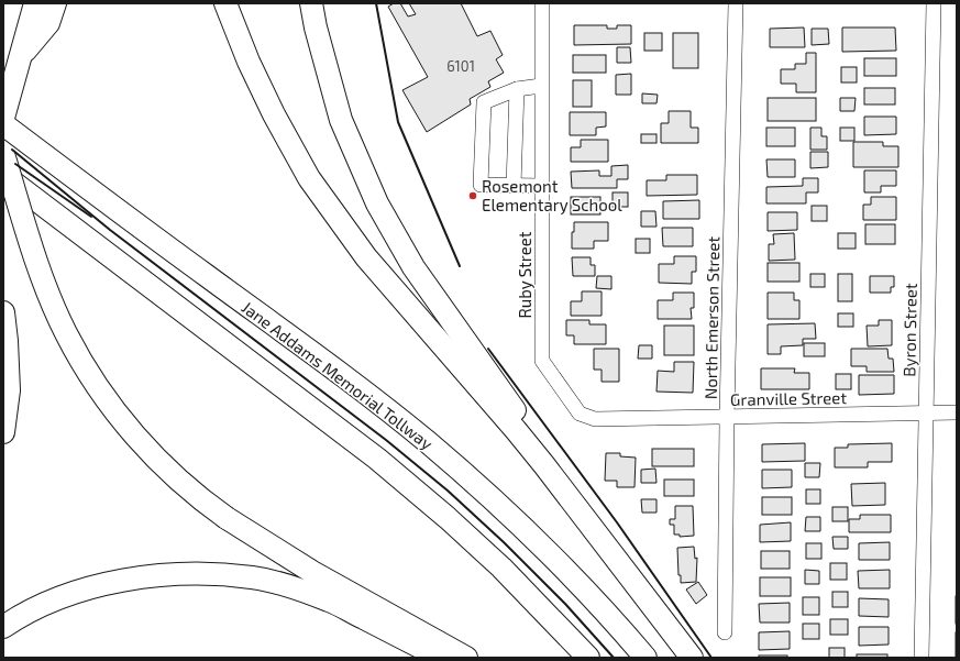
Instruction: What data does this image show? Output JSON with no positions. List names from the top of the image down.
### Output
{
  "streets": {
    "highway": ["Jane Addams Memorial Tollway"],
    "street": [
      "Ruby Street",
      "North Emerson Street",
      "Byron Street",
      "Granville Street"
    ]
  },
  "crossings": [
    ["Ruby Street", "Granville Street"],
    ["North Emerson Street", "Granville Street"],
    ["Byron Street", "Granville Street"]
  ],
  "places": ["Rosemont Elementary School"],
  "house_numbers": ["6101"]
}
